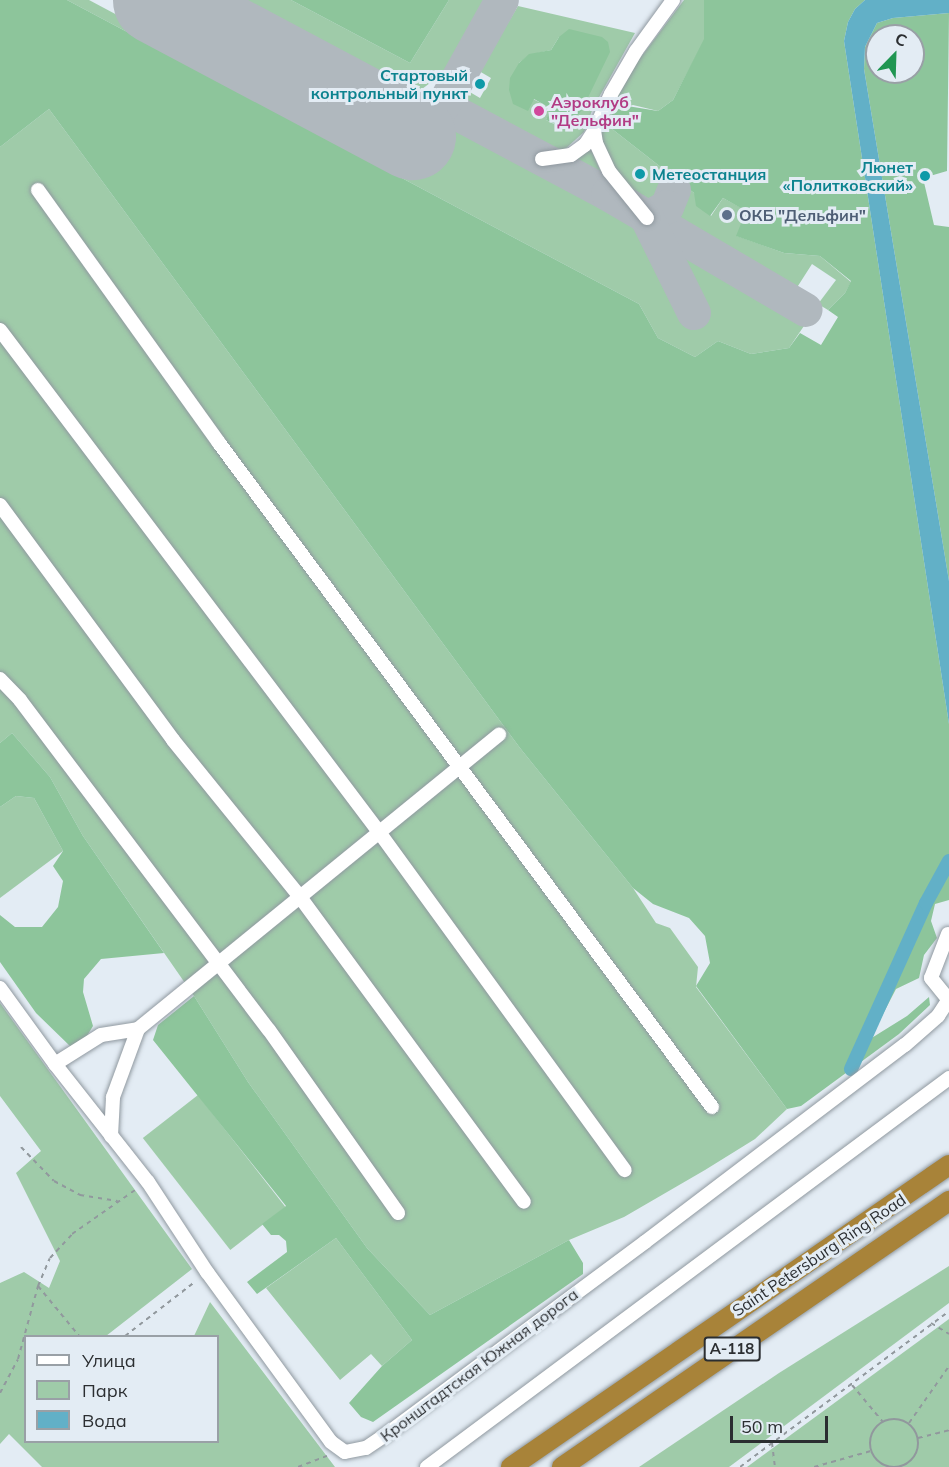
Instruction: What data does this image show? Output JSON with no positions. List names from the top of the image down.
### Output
{
  "streets": {
    "highway": ["Saint Petersburg Ring Road", "А-118"],
    "street": ["Кронштадтская Южная дорога"]
  },
  "places": [
    "Стартовый контрольный пункт",
    "Аэроклуб \"Дельфин\"",
    "Метеостанция",
    "Люнет «Политковский»",
    "ОКБ \"Дельфин\""
  ],
  "legend": ["Улица", "Парк", "Вода"],
  "scale_bar": "50 m",
  "north": "top right"
}
